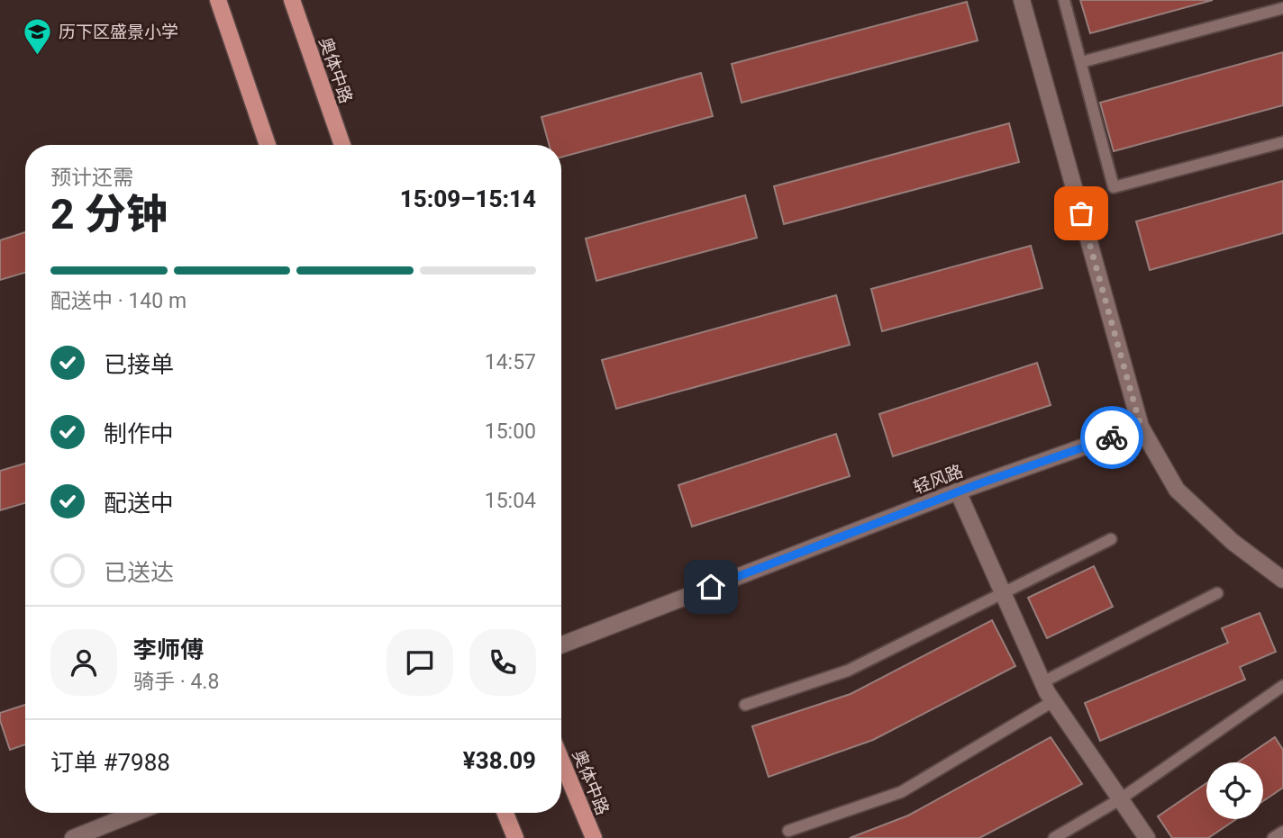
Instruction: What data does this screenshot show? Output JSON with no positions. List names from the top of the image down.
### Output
{
  "streets": {
    "main road": ["奥体中路"],
    "street": ["轻风路"]
  },
  "places": {
    "school or university": ["历下区盛景小学"]
  },
  "page": {
    "heading": ["2 分钟", "预计还需", "15:09–15:14"],
    "panel": [
      "李师傅",
      "骑手 · 4.8",
      "订单 #7988",
      "¥38.09"
    ],
    "bar": "配送中 · 140 m",
    "list": [
      ["已接单", "14:57"],
      ["制作中", "15:00"],
      ["配送中", "15:04"],
      "已送达"
    ]
  }
}
